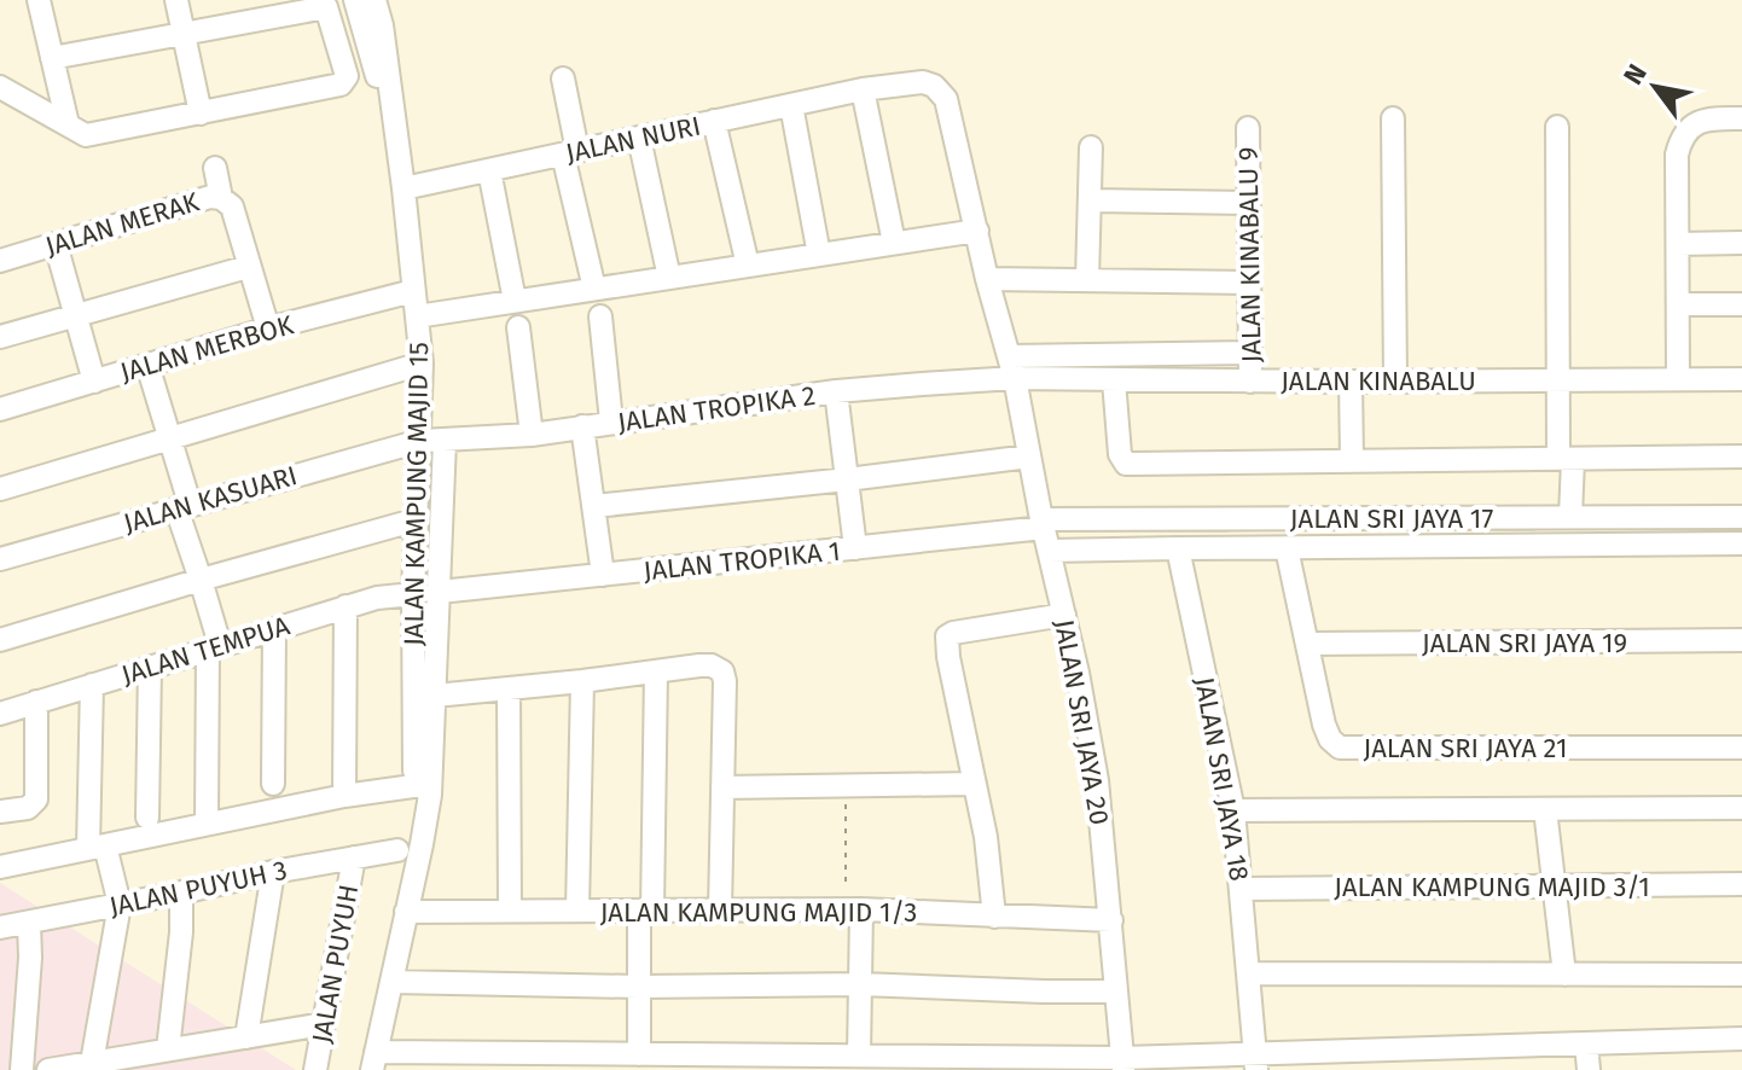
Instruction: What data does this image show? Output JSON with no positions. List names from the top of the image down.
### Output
{
  "streets": {
    "street": [
      "JALAN NURI",
      "JALAN MERAK",
      "JALAN KINABALU 9",
      "JALAN MERBOK",
      "JALAN KINABALU",
      "JALAN TROPIKA 2",
      "JALAN KAMPUNG MAJID 15",
      "JALAN KASUARI",
      "JALAN SRI JAYA 17",
      "JALAN TROPIKA 1",
      "JALAN SRI JAYA 19",
      "JALAN TEMPUA",
      "JALAN SRI JAYA 20",
      "JALAN SRI JAYA 21",
      "JALAN SRI JAYA 18",
      "JALAN KAMPUNG MAJID 3/1",
      "JALAN PUYUH 3",
      "JALAN KAMPUNG MAJID 1/3",
      "JALAN PUYUH"
    ]
  },
  "crossings": [
    ["JALAN NURI", "JALAN KAMPUNG MAJID 15"],
    ["JALAN NURI", "JALAN SRI JAYA 20"],
    ["JALAN MERAK", "JALAN MERBOK"],
    ["JALAN KINABALU 9", "JALAN KINABALU"],
    ["JALAN MERBOK", "JALAN KAMPUNG MAJID 15"],
    ["JALAN KINABALU", "JALAN TROPIKA 2"],
    ["JALAN KINABALU", "JALAN SRI JAYA 20"],
    ["JALAN TROPIKA 2", "JALAN KAMPUNG MAJID 15"],
    ["JALAN TROPIKA 2", "JALAN KASUARI"],
    ["JALAN TROPIKA 2", "JALAN SRI JAYA 20"],
    ["JALAN KAMPUNG MAJID 15", "JALAN KASUARI"],
    ["JALAN KAMPUNG MAJID 15", "JALAN TROPIKA 1"],
    ["JALAN KAMPUNG MAJID 15", "JALAN TEMPUA"],
    ["JALAN KAMPUNG MAJID 15", "JALAN KAMPUNG MAJID 1/3"],
    ["JALAN SRI JAYA 17", "JALAN TROPIKA 1"],
    ["JALAN SRI JAYA 17", "JALAN SRI JAYA 20"],
    ["JALAN SRI JAYA 17", "JALAN SRI JAYA 21"],
    ["JALAN SRI JAYA 17", "JALAN SRI JAYA 18"],
    ["JALAN TROPIKA 1", "JALAN SRI JAYA 20"],
    ["JALAN SRI JAYA 19", "JALAN SRI JAYA 21"],
    ["JALAN SRI JAYA 20", "JALAN KAMPUNG MAJID 1/3"],
    ["JALAN SRI JAYA 18", "JALAN KAMPUNG MAJID 3/1"],
    ["JALAN PUYUH 3", "JALAN PUYUH"]
  ],
  "north": "top left"
}
